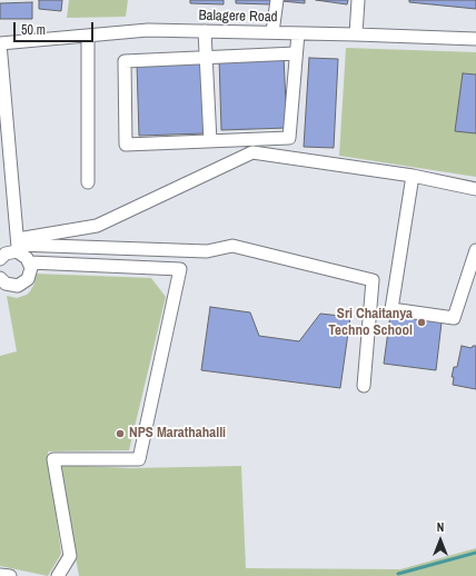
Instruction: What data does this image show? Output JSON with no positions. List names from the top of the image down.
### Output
{
  "streets": {
    "street": ["Balagere Road"]
  },
  "places": ["Sri Chaitanya Techno School", "NPS Marathahalli"],
  "scale_bar": "50 m",
  "north": "top"
}
